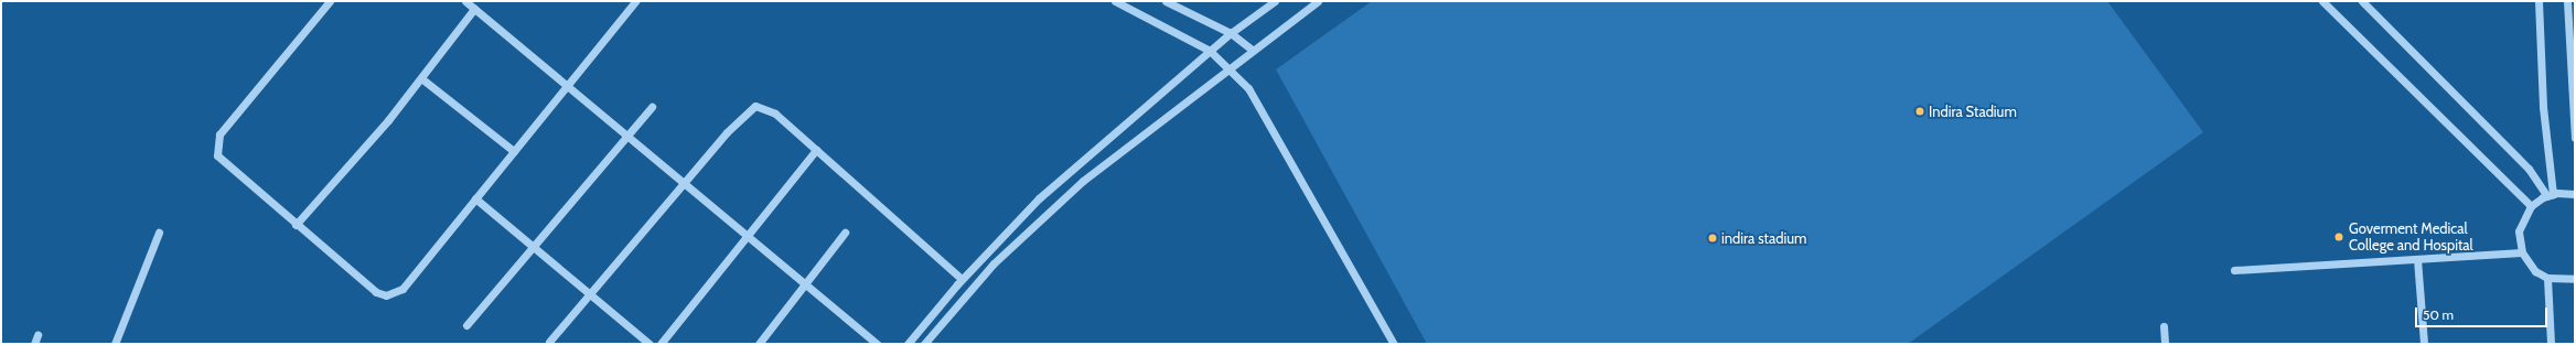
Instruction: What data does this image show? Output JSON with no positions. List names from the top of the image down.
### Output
{
  "places": ["Indira Stadium", "Goverment Medical College and Hospital", "indira stadium"],
  "scale_bar": "50 m"
}
